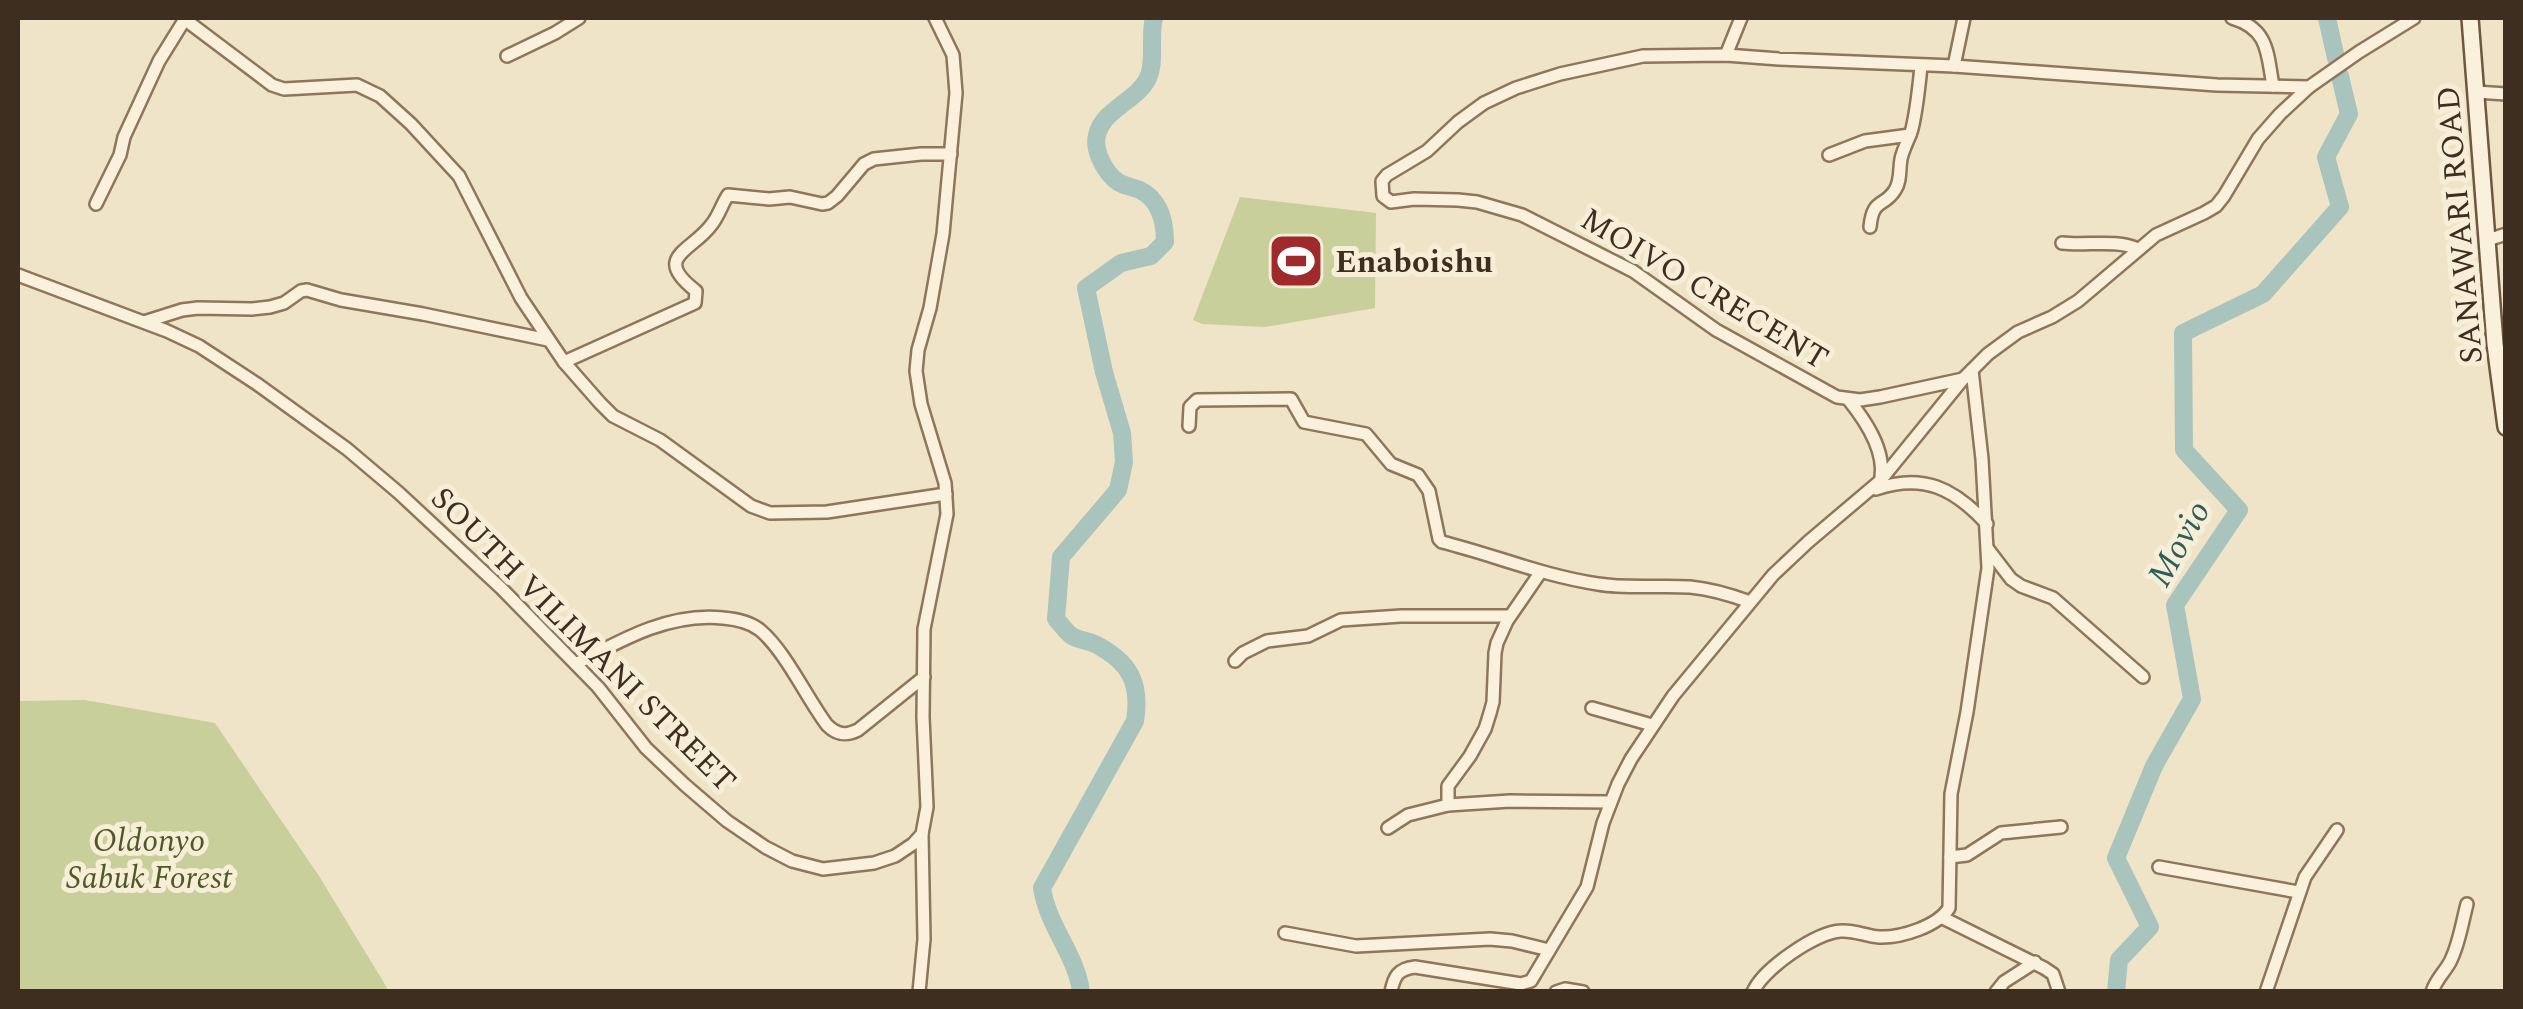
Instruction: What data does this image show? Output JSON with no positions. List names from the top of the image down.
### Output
{
  "streets": {
    "street": ["SANAWARI ROAD", "MOIVO CRECENT", "SOUTH VILIMANI STREET"]
  },
  "water": ["Movio"],
  "parks": ["Oldonyo Sabuk Forest"],
  "places": {
    "sports": ["Enaboishu"]
  }
}
